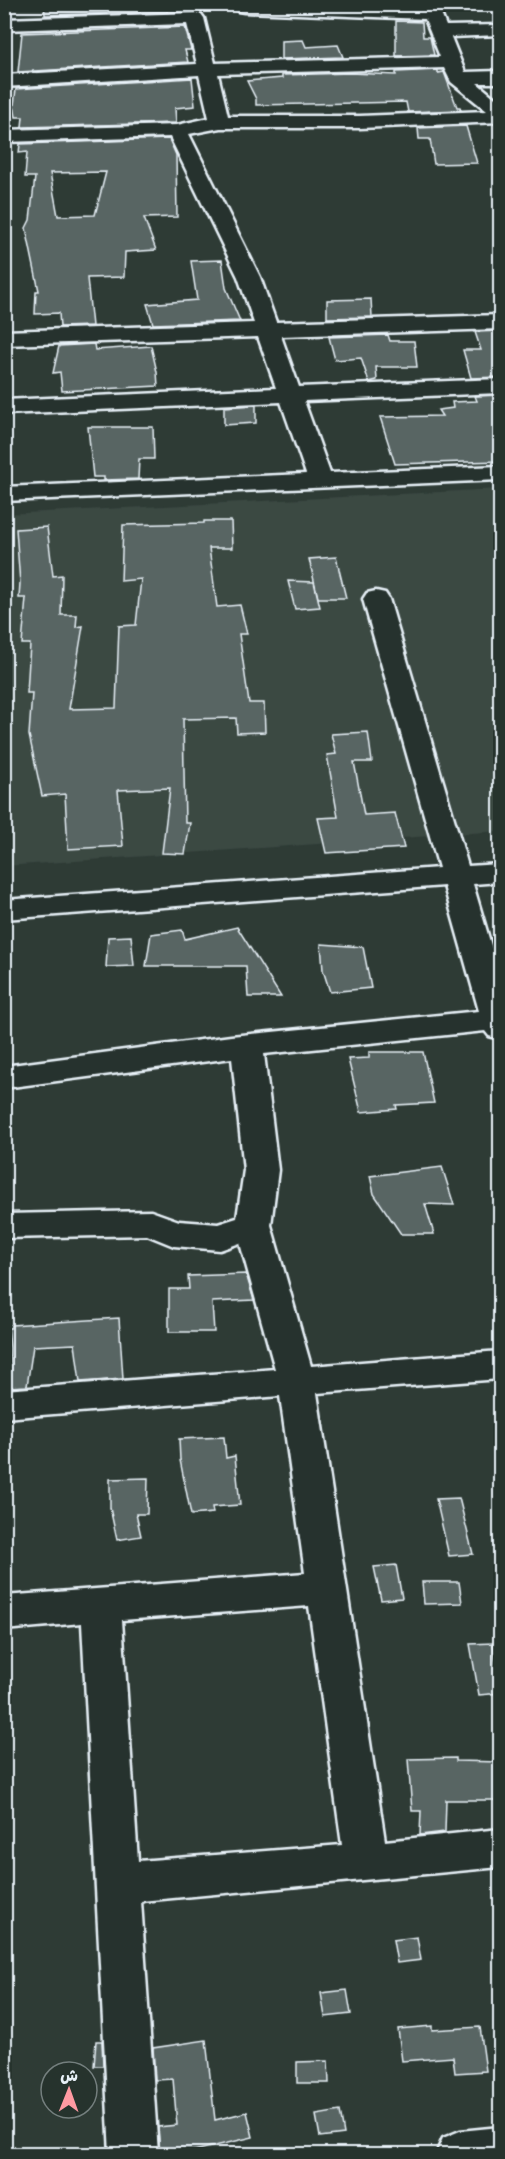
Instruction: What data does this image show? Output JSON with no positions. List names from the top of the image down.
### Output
{
  "north": "top"
}
